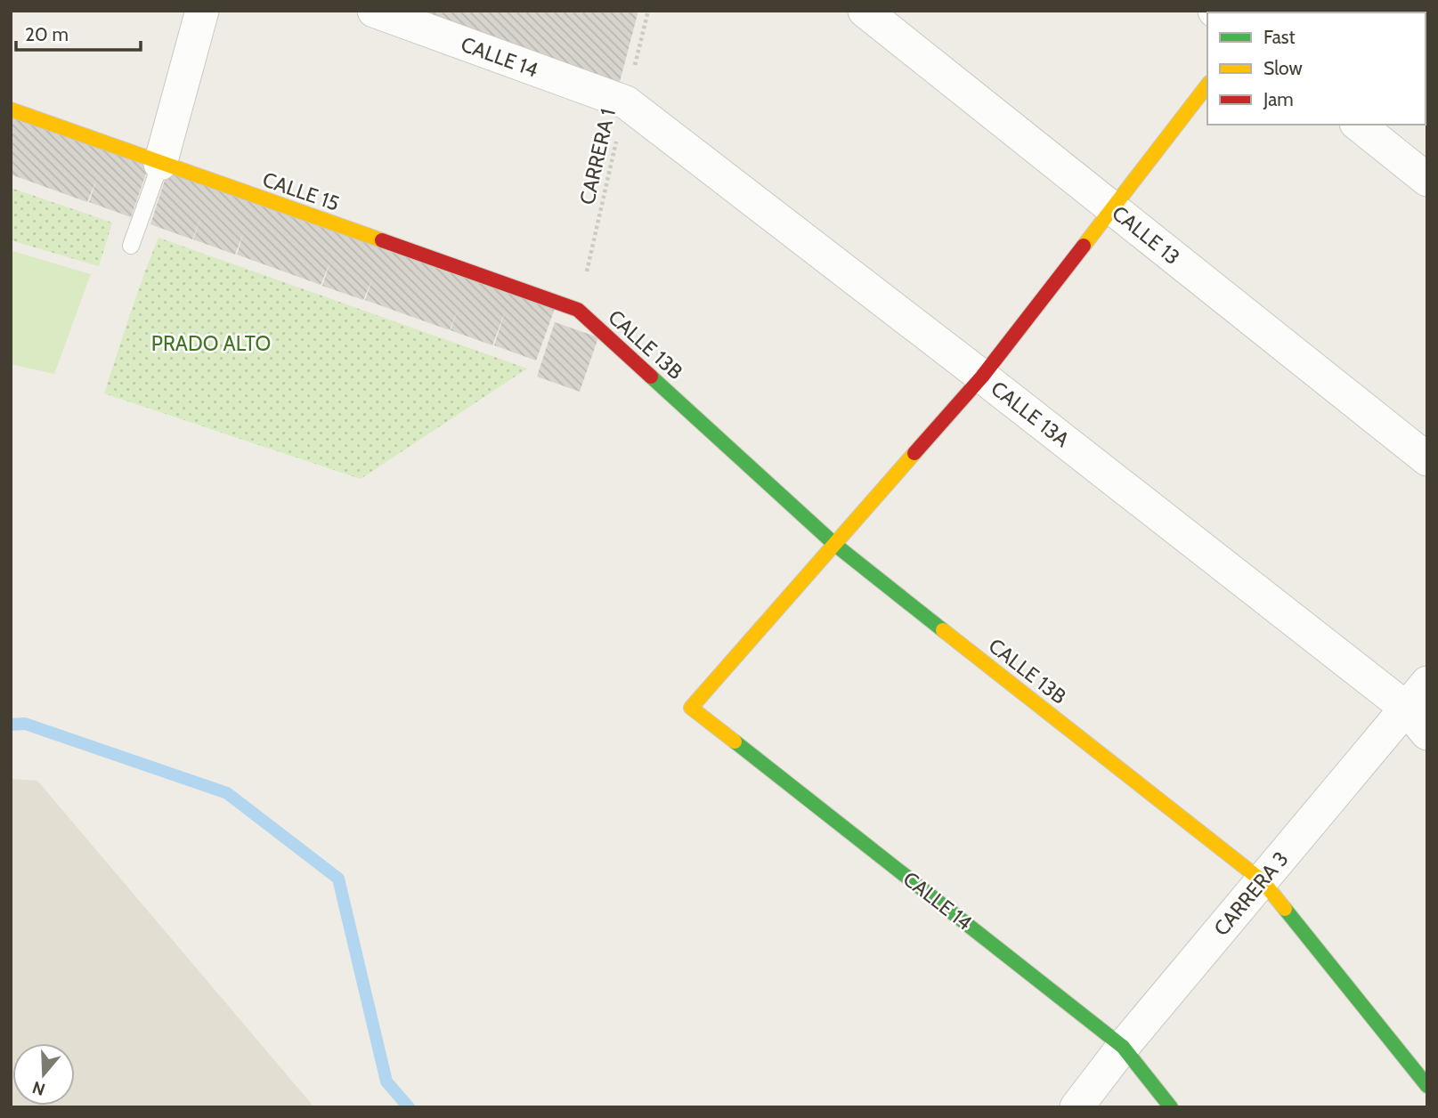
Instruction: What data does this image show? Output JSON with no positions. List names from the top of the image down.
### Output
{
  "streets": {
    "street": [
      "CALLE 14",
      "CALLE 15",
      "CALLE 13",
      "CALLE 13B",
      "CALLE 13A",
      "CARRERA 3"
    ],
    "path": ["CARRERA 1"]
  },
  "crossings": [
    ["CALLE 14", "CARRERA 1"],
    ["CALLE 14", "CALLE 13B"],
    ["CALLE 14", "CALLE 13A"],
    ["CALLE 14", "CARRERA 3"],
    ["CARRERA 1", "CALLE 15"],
    ["CARRERA 1", "CALLE 13B"],
    ["CARRERA 1", "CALLE 13A"],
    ["CALLE 15", "CALLE 13B"],
    ["CALLE 13B", "CARRERA 3"],
    ["CALLE 13A", "CARRERA 3"]
  ],
  "parks": ["PRADO ALTO"],
  "legend": ["Fast", "Slow", "Jam"],
  "scale_bar": "20 m",
  "north": "bottom"
}
